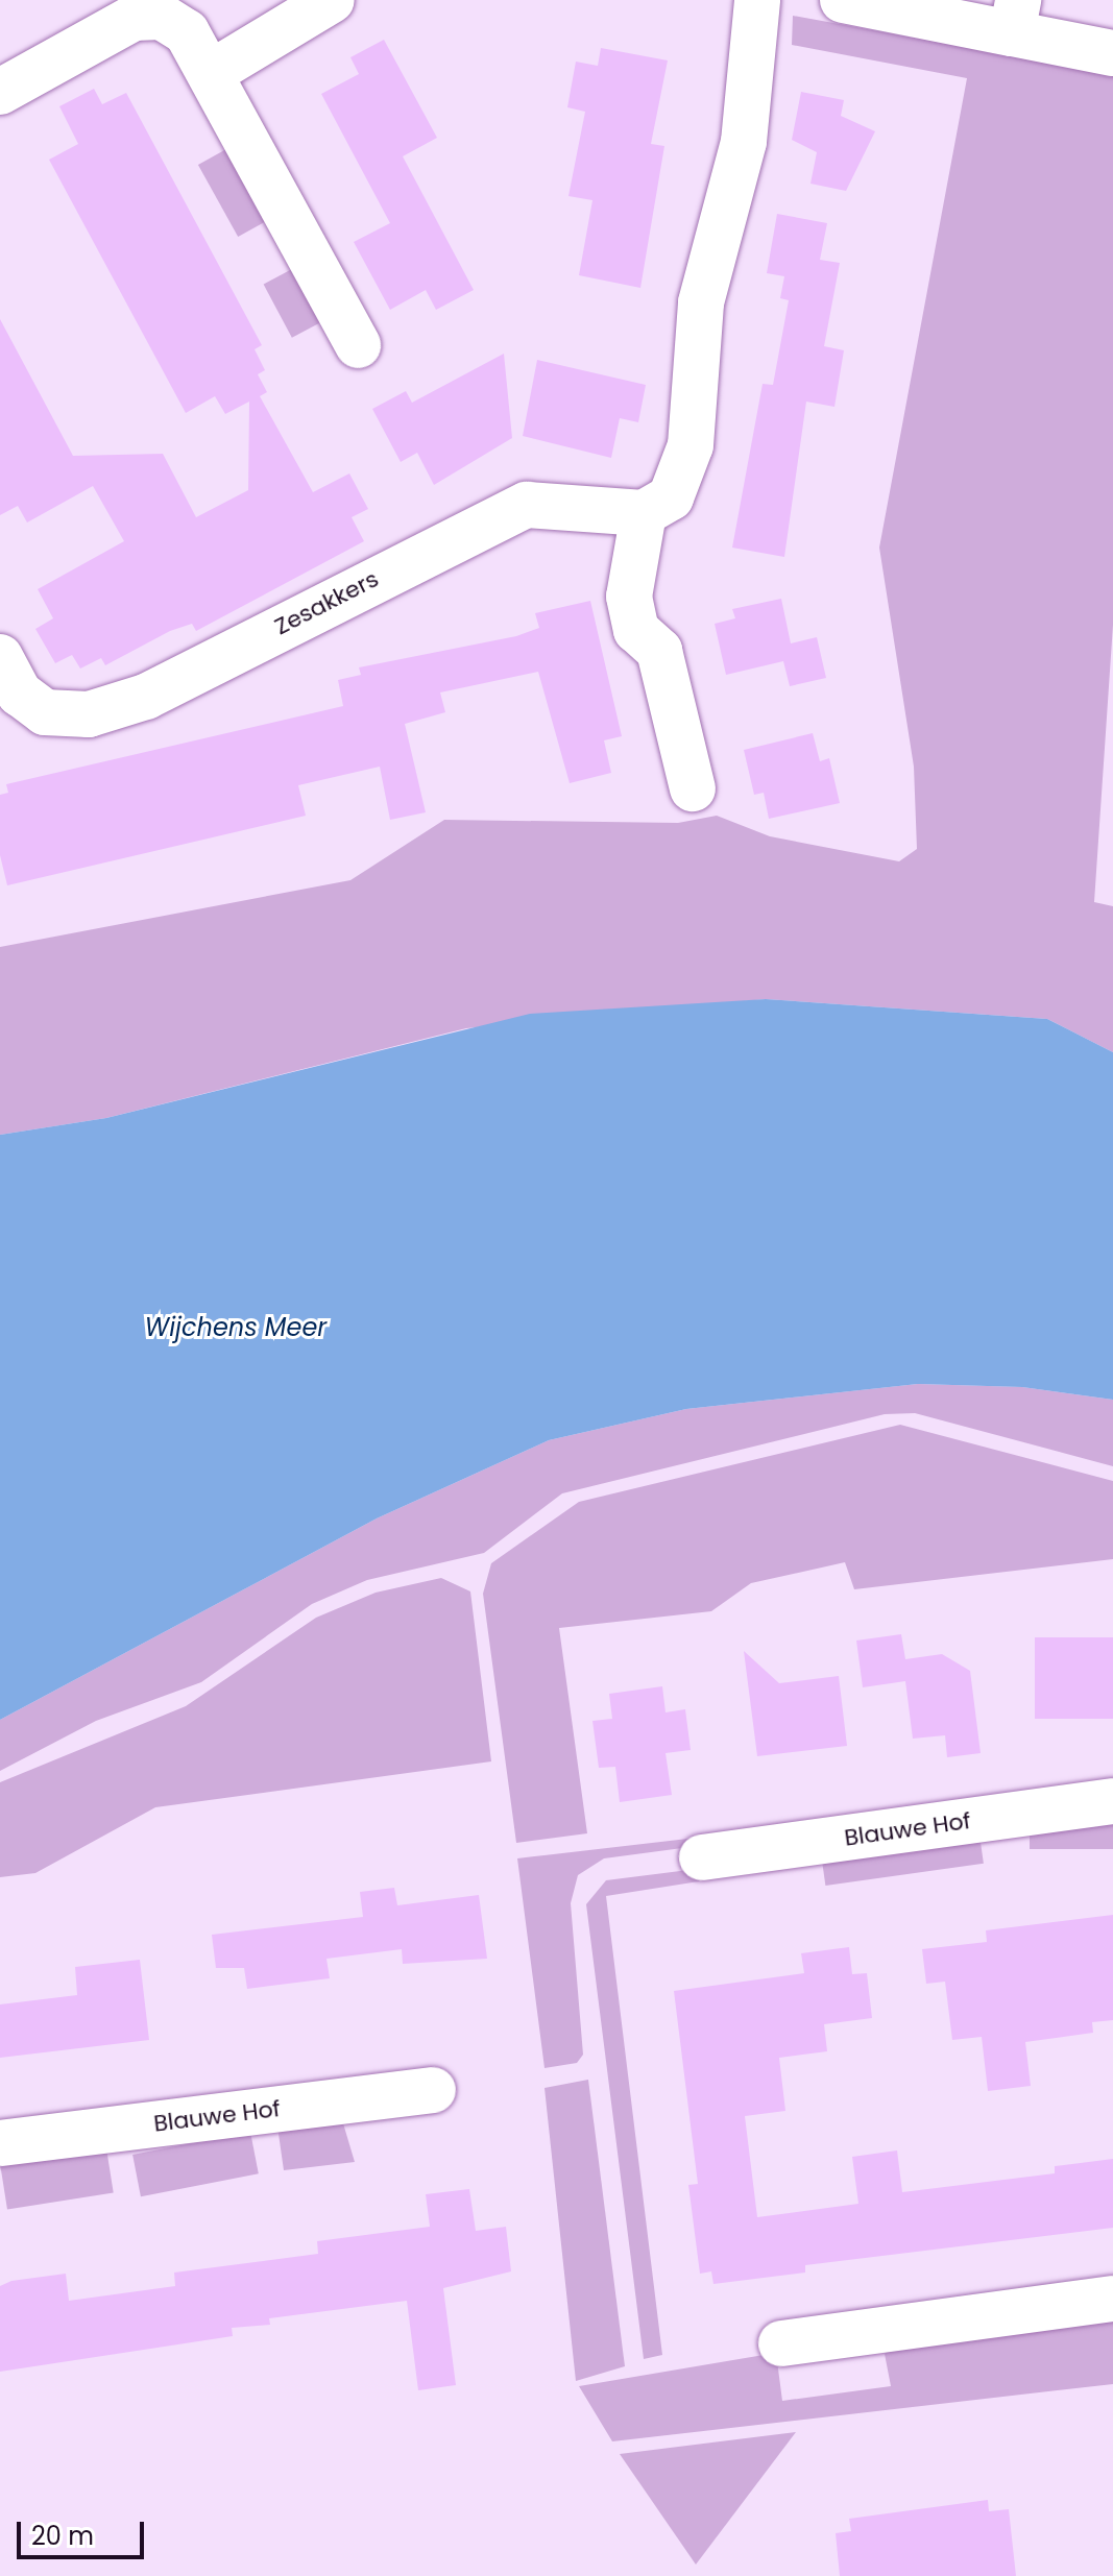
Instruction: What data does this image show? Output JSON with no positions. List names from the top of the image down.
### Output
{
  "streets": {
    "street": ["Zesakkers", "Blauwe Hof"]
  },
  "water": ["Wijchens Meer"],
  "scale_bar": "20 m"
}
